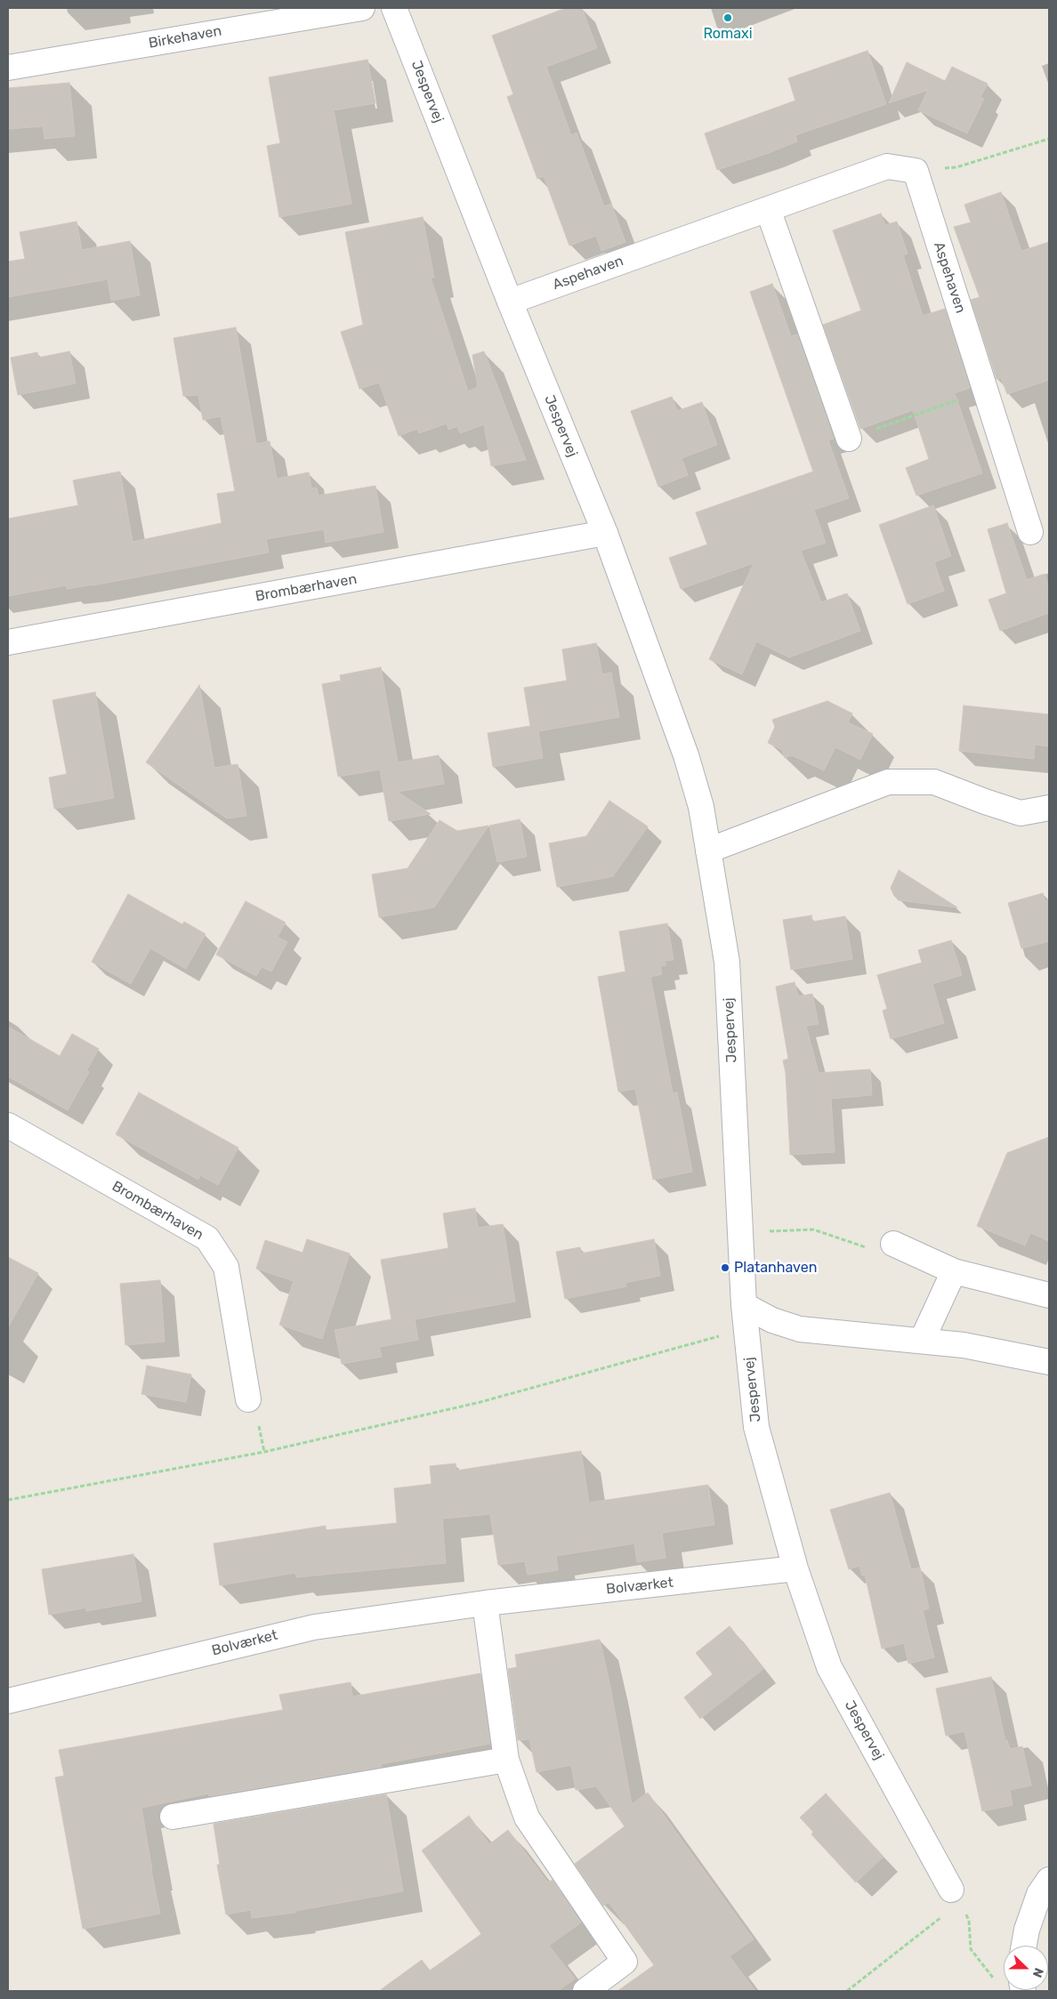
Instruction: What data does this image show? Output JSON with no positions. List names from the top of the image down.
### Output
{
  "streets": {
    "street": [
      "Birkehaven",
      "Jespervej",
      "Aspehaven",
      "Brombærhaven",
      "Bolværket"
    ]
  },
  "crossings": [
    ["Jespervej", "Aspehaven"],
    ["Jespervej", "Brombærhaven"],
    ["Jespervej", "Bolværket"]
  ],
  "places": ["Romaxi", "Platanhaven"],
  "north": "right"
}
